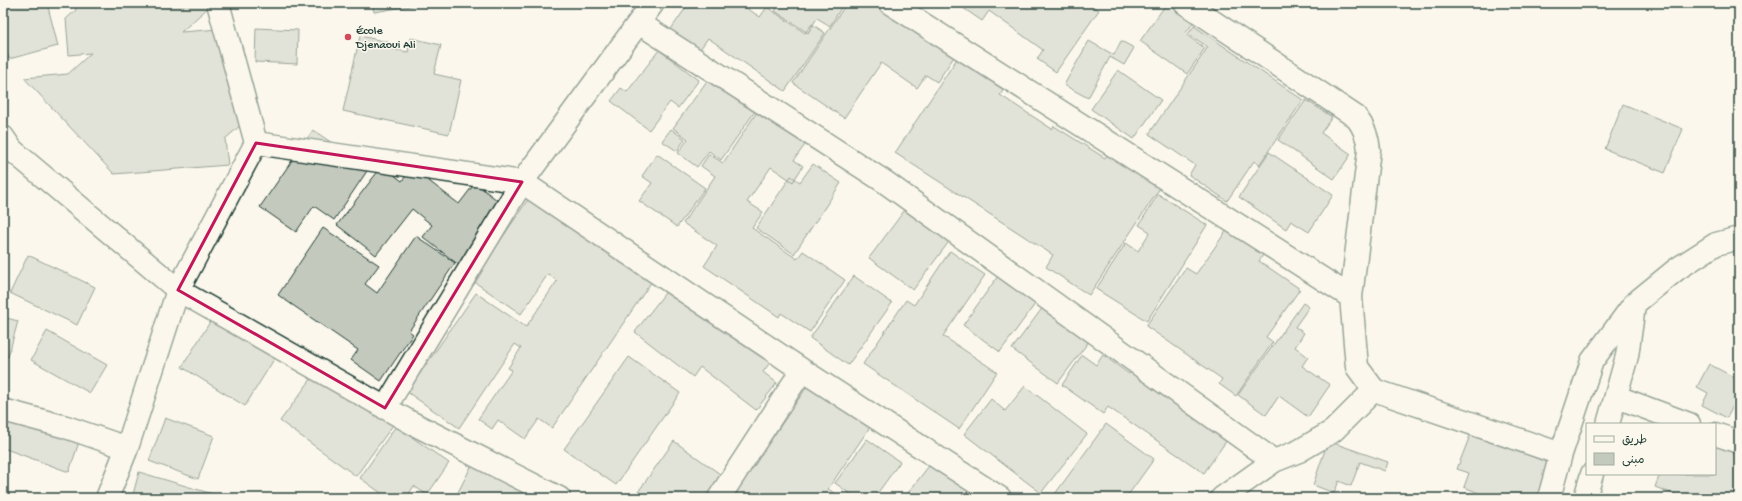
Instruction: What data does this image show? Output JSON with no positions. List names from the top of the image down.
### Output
{
  "places": ["École Djenaoui Ali"],
  "legend": ["طريق", "مبنى"]
}
